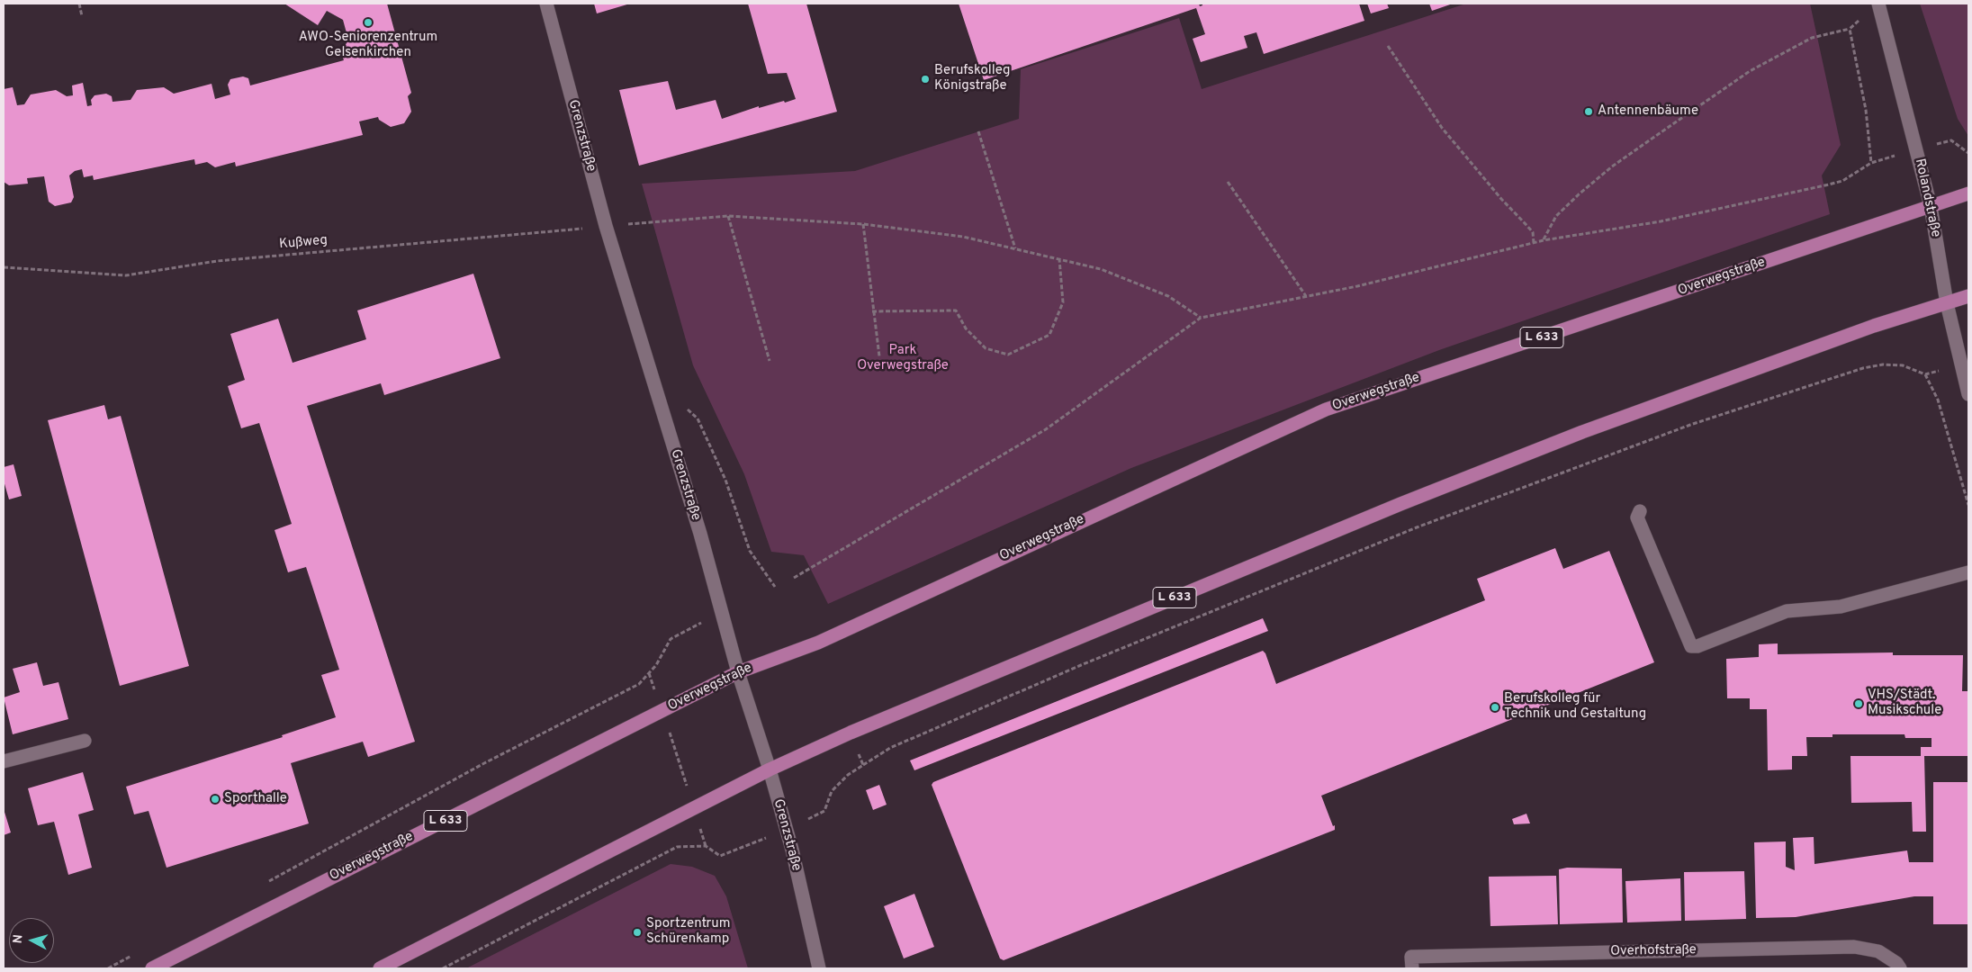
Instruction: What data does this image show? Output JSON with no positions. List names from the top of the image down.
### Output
{
  "streets": {
    "main road": ["Overwegstraße", "L 633"],
    "street": ["Grenzstraße", "Rolandstraße", "Overhofstraße"],
    "path": ["Kußweg"]
  },
  "crossings": [
    ["Grenzstraße", "Kußweg"],
    ["Grenzstraße", "Overwegstraße"],
    ["Grenzstraße", "L 633"],
    ["Rolandstraße", "Overwegstraße"],
    ["Rolandstraße", "L 633"]
  ],
  "parks": ["Park Overwegstraße"],
  "places": [
    "AWO-Seniorenzentrum Gelsenkirchen",
    "Berufskolleg Königstraße",
    "Antennenbäume",
    "VHS/Städt. Musikschule",
    "Berufskolleg für Technik und Gestaltung",
    "Sporthalle",
    "Sportzentrum Schürenkamp"
  ],
  "north": "left"
}
